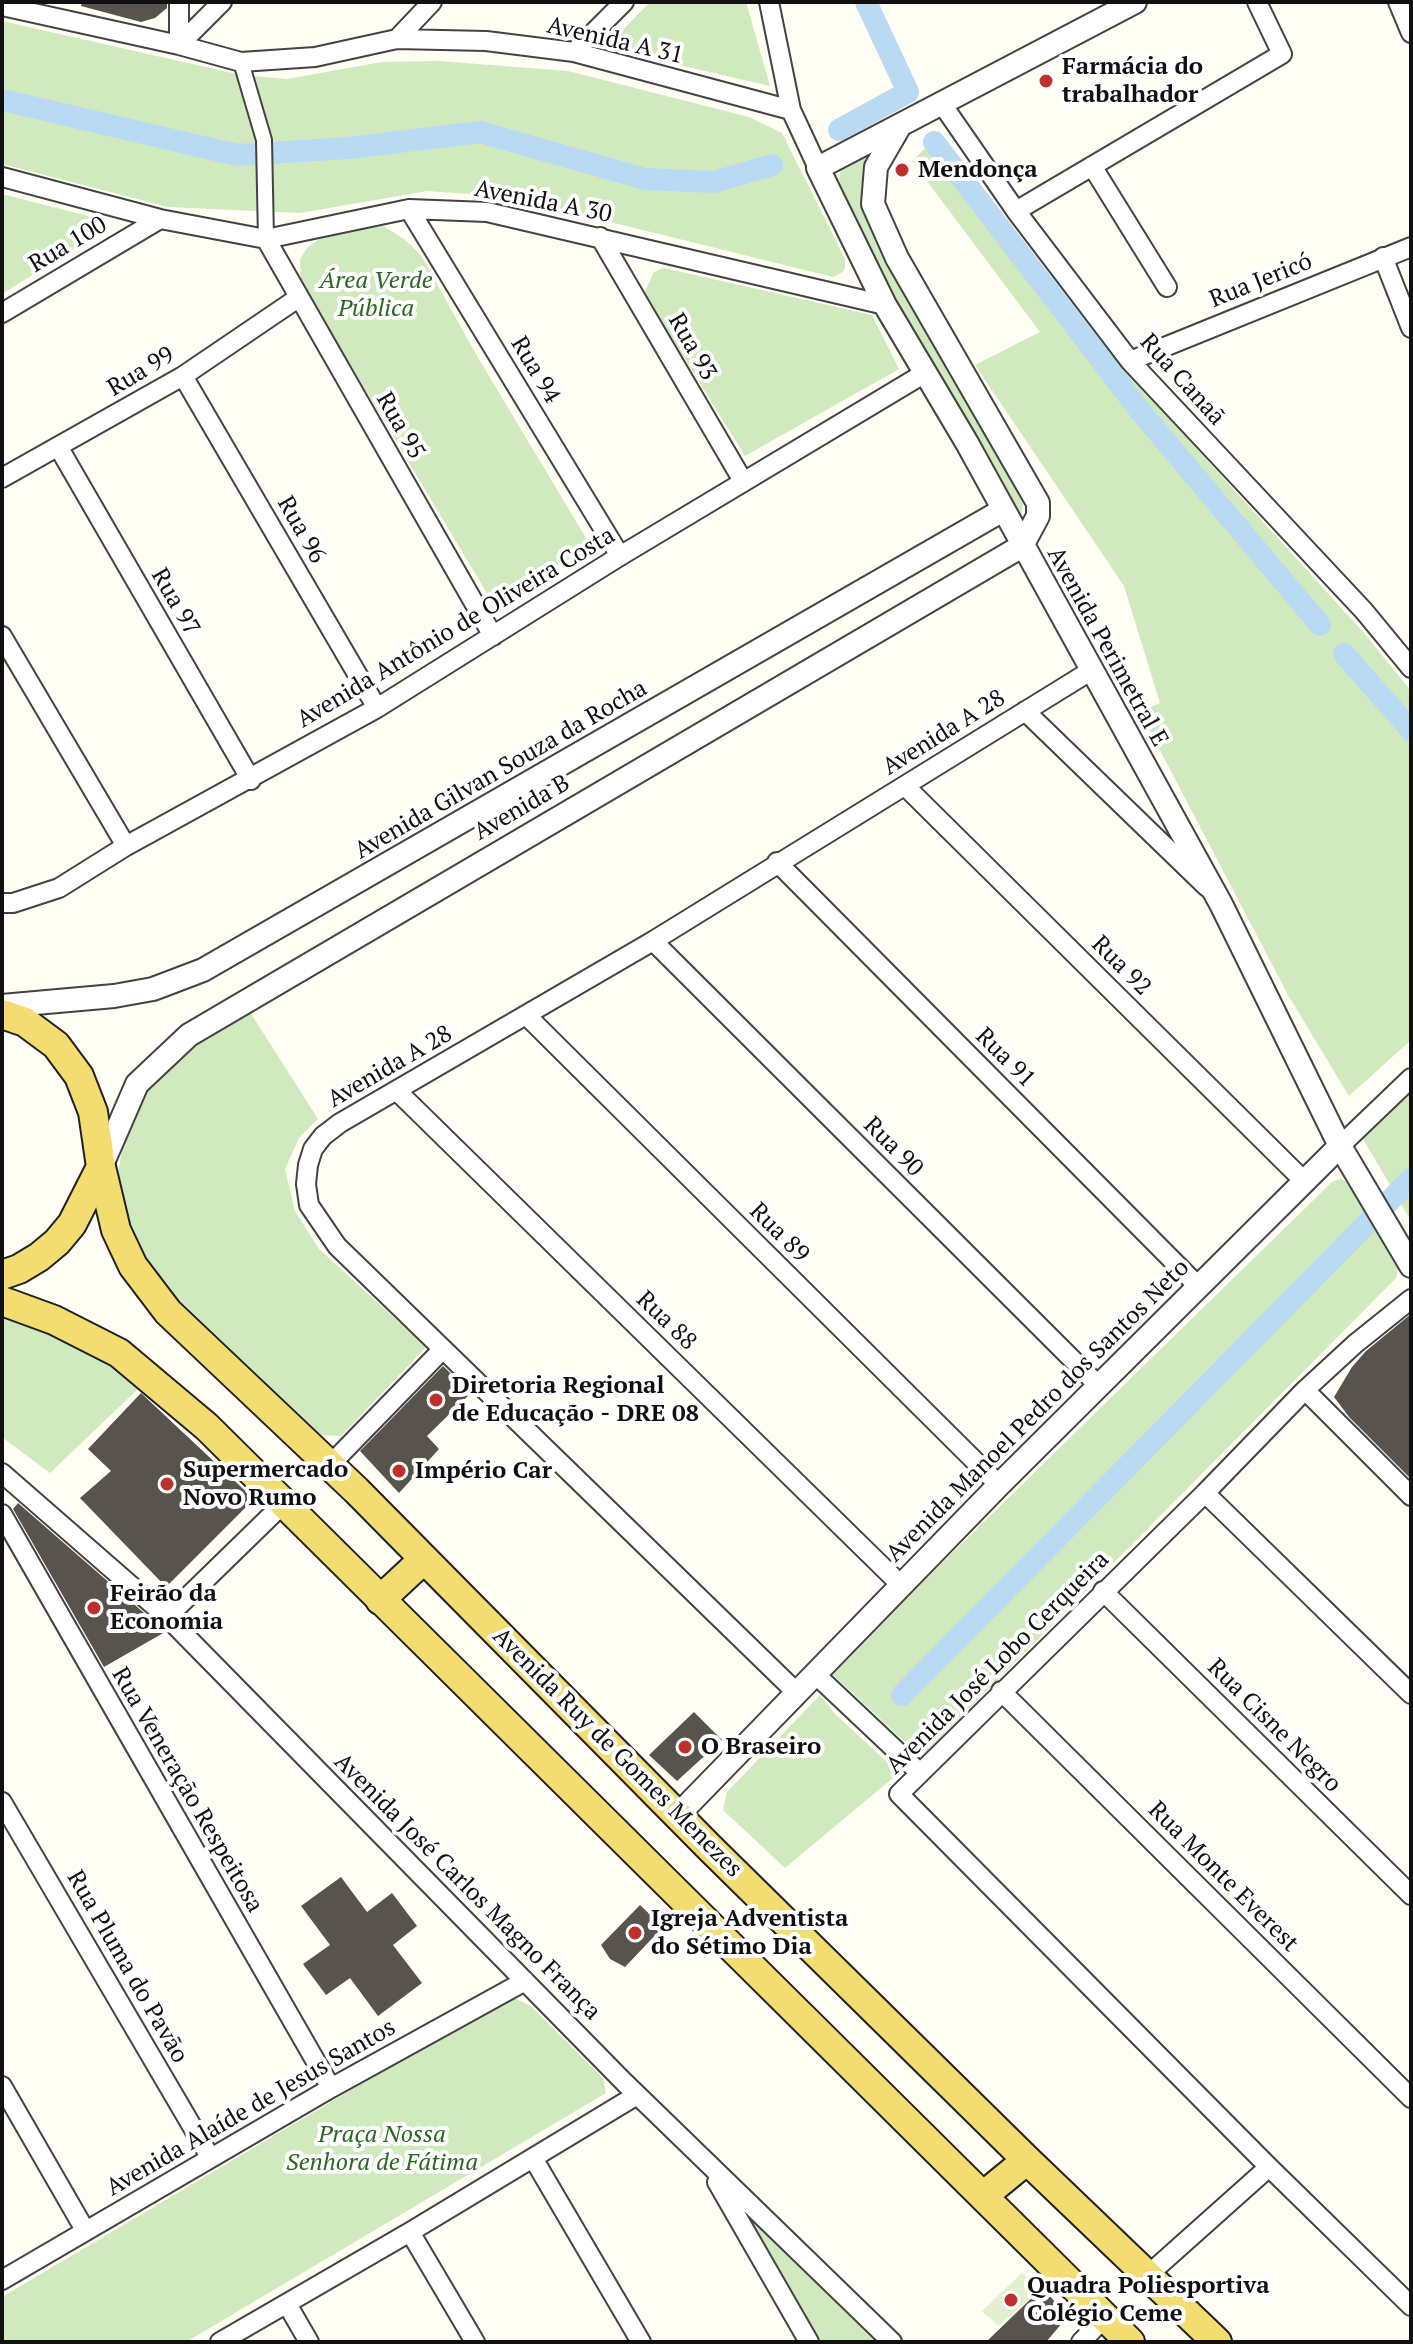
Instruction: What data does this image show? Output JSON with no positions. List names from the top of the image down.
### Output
{
  "streets": {
    "main road": ["Avenida Ruy de Gomes Menezes"],
    "street": [
      "Avenida A 31",
      "Avenida A 30",
      "Rua 100",
      "Rua Jericó",
      "Rua 93",
      "Rua 94",
      "Rua 99",
      "Rua Canaã",
      "Rua 95",
      "Rua 96",
      "Rua 97",
      "Avenida Antônio de Oliveira Costa",
      "Avenida Perimetral E",
      "Avenida A 28",
      "Avenida Gilvan Souza da Rocha",
      "Avenida B",
      "Rua 92",
      "Rua 91",
      "Rua 90",
      "Rua 89",
      "Rua 88",
      "Avenida Manoel Pedro dos Santos Neto",
      "Avenida José Lobo Cerqueira",
      "Rua Cisne Negro",
      "Rua Veneração Respeitosa",
      "Rua Monte Everest",
      "Avenida José Carlos Magno França",
      "Rua Pluma do Pavão",
      "Avenida Alaíde de Jesus Santos"
    ]
  },
  "crossings": [
    ["Avenida A 30", "Rua 100"],
    ["Avenida A 30", "Rua 93"],
    ["Avenida A 30", "Rua 94"],
    ["Avenida A 30", "Rua 95"],
    ["Rua Jericó", "Rua Canaã"],
    ["Rua 93", "Avenida Antônio de Oliveira Costa"],
    ["Rua 94", "Avenida Antônio de Oliveira Costa"],
    ["Rua 99", "Rua 95"],
    ["Rua 99", "Rua 96"],
    ["Rua 99", "Rua 97"],
    ["Rua 95", "Avenida Antônio de Oliveira Costa"],
    ["Rua 96", "Avenida Antônio de Oliveira Costa"],
    ["Rua 97", "Avenida Antônio de Oliveira Costa"],
    ["Avenida Perimetral E", "Avenida A 28"],
    ["Avenida Perimetral E", "Avenida B"],
    ["Avenida Perimetral E", "Avenida Manoel Pedro dos Santos Neto"],
    ["Avenida A 28", "Rua 92"],
    ["Avenida A 28", "Rua 91"],
    ["Avenida A 28", "Rua 90"],
    ["Avenida A 28", "Rua 89"],
    ["Avenida A 28", "Rua 88"],
    ["Avenida A 28", "Avenida Manoel Pedro dos Santos Neto"],
    ["Avenida B", "Avenida Ruy de Gomes Menezes"],
    ["Rua 92", "Avenida Manoel Pedro dos Santos Neto"],
    ["Rua 91", "Avenida Manoel Pedro dos Santos Neto"],
    ["Rua 90", "Avenida Manoel Pedro dos Santos Neto"],
    ["Rua 89", "Avenida Manoel Pedro dos Santos Neto"],
    ["Rua 88", "Avenida Manoel Pedro dos Santos Neto"],
    ["Avenida Manoel Pedro dos Santos Neto", "Avenida Ruy de Gomes Menezes"],
    ["Avenida José Lobo Cerqueira", "Rua Cisne Negro"],
    ["Avenida José Lobo Cerqueira", "Rua Monte Everest"],
    ["Rua Veneração Respeitosa", "Avenida Alaíde de Jesus Santos"],
    ["Avenida José Carlos Magno França", "Avenida Alaíde de Jesus Santos"],
    ["Rua Pluma do Pavão", "Avenida Alaíde de Jesus Santos"]
  ],
  "parks": ["Área Verde Pública", "Praça Nossa Senhora de Fátima"],
  "places": [
    "Farmácia do trabalhador",
    "Mendonça",
    "Diretoria Regional de Educação - DRE 08",
    "Império Car",
    "Supermercado Novo Rumo",
    "Feirão da Economia",
    "O Braseiro",
    "Igreja Adventista do Sétimo Dia",
    "Quadra Poliesportiva Colégio Ceme"
  ]
}
